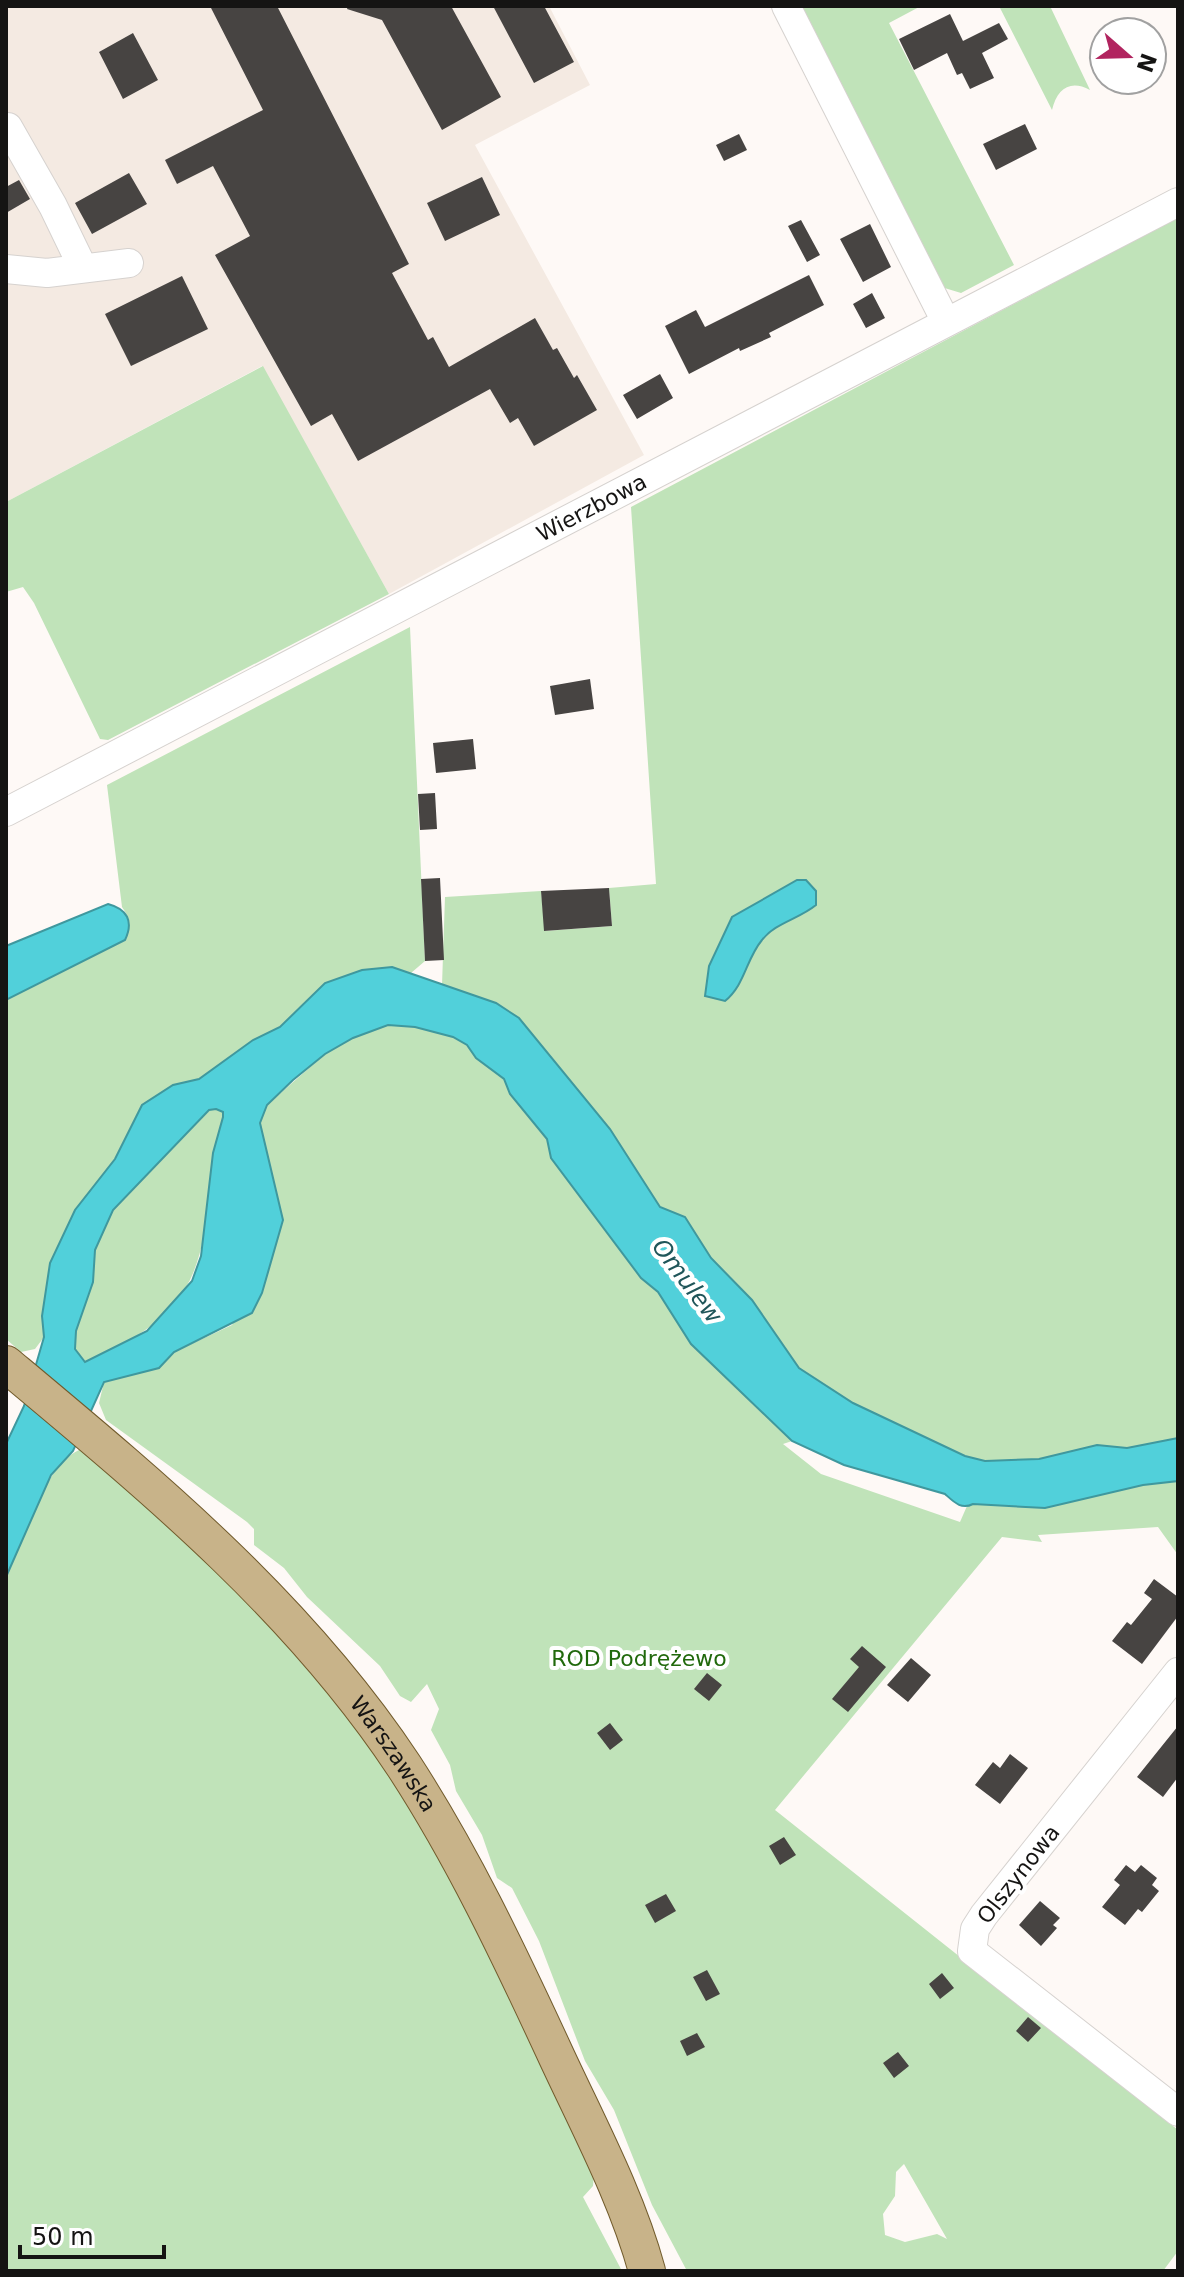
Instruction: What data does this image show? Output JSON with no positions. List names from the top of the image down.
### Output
{
  "streets": {
    "main road": ["Warszawska"],
    "street": ["Wierzbowa", "Olszynowa"]
  },
  "water": ["Omulew"],
  "parks": ["ROD Podrężewo"],
  "scale_bar": "50 m",
  "north": "right"
}
